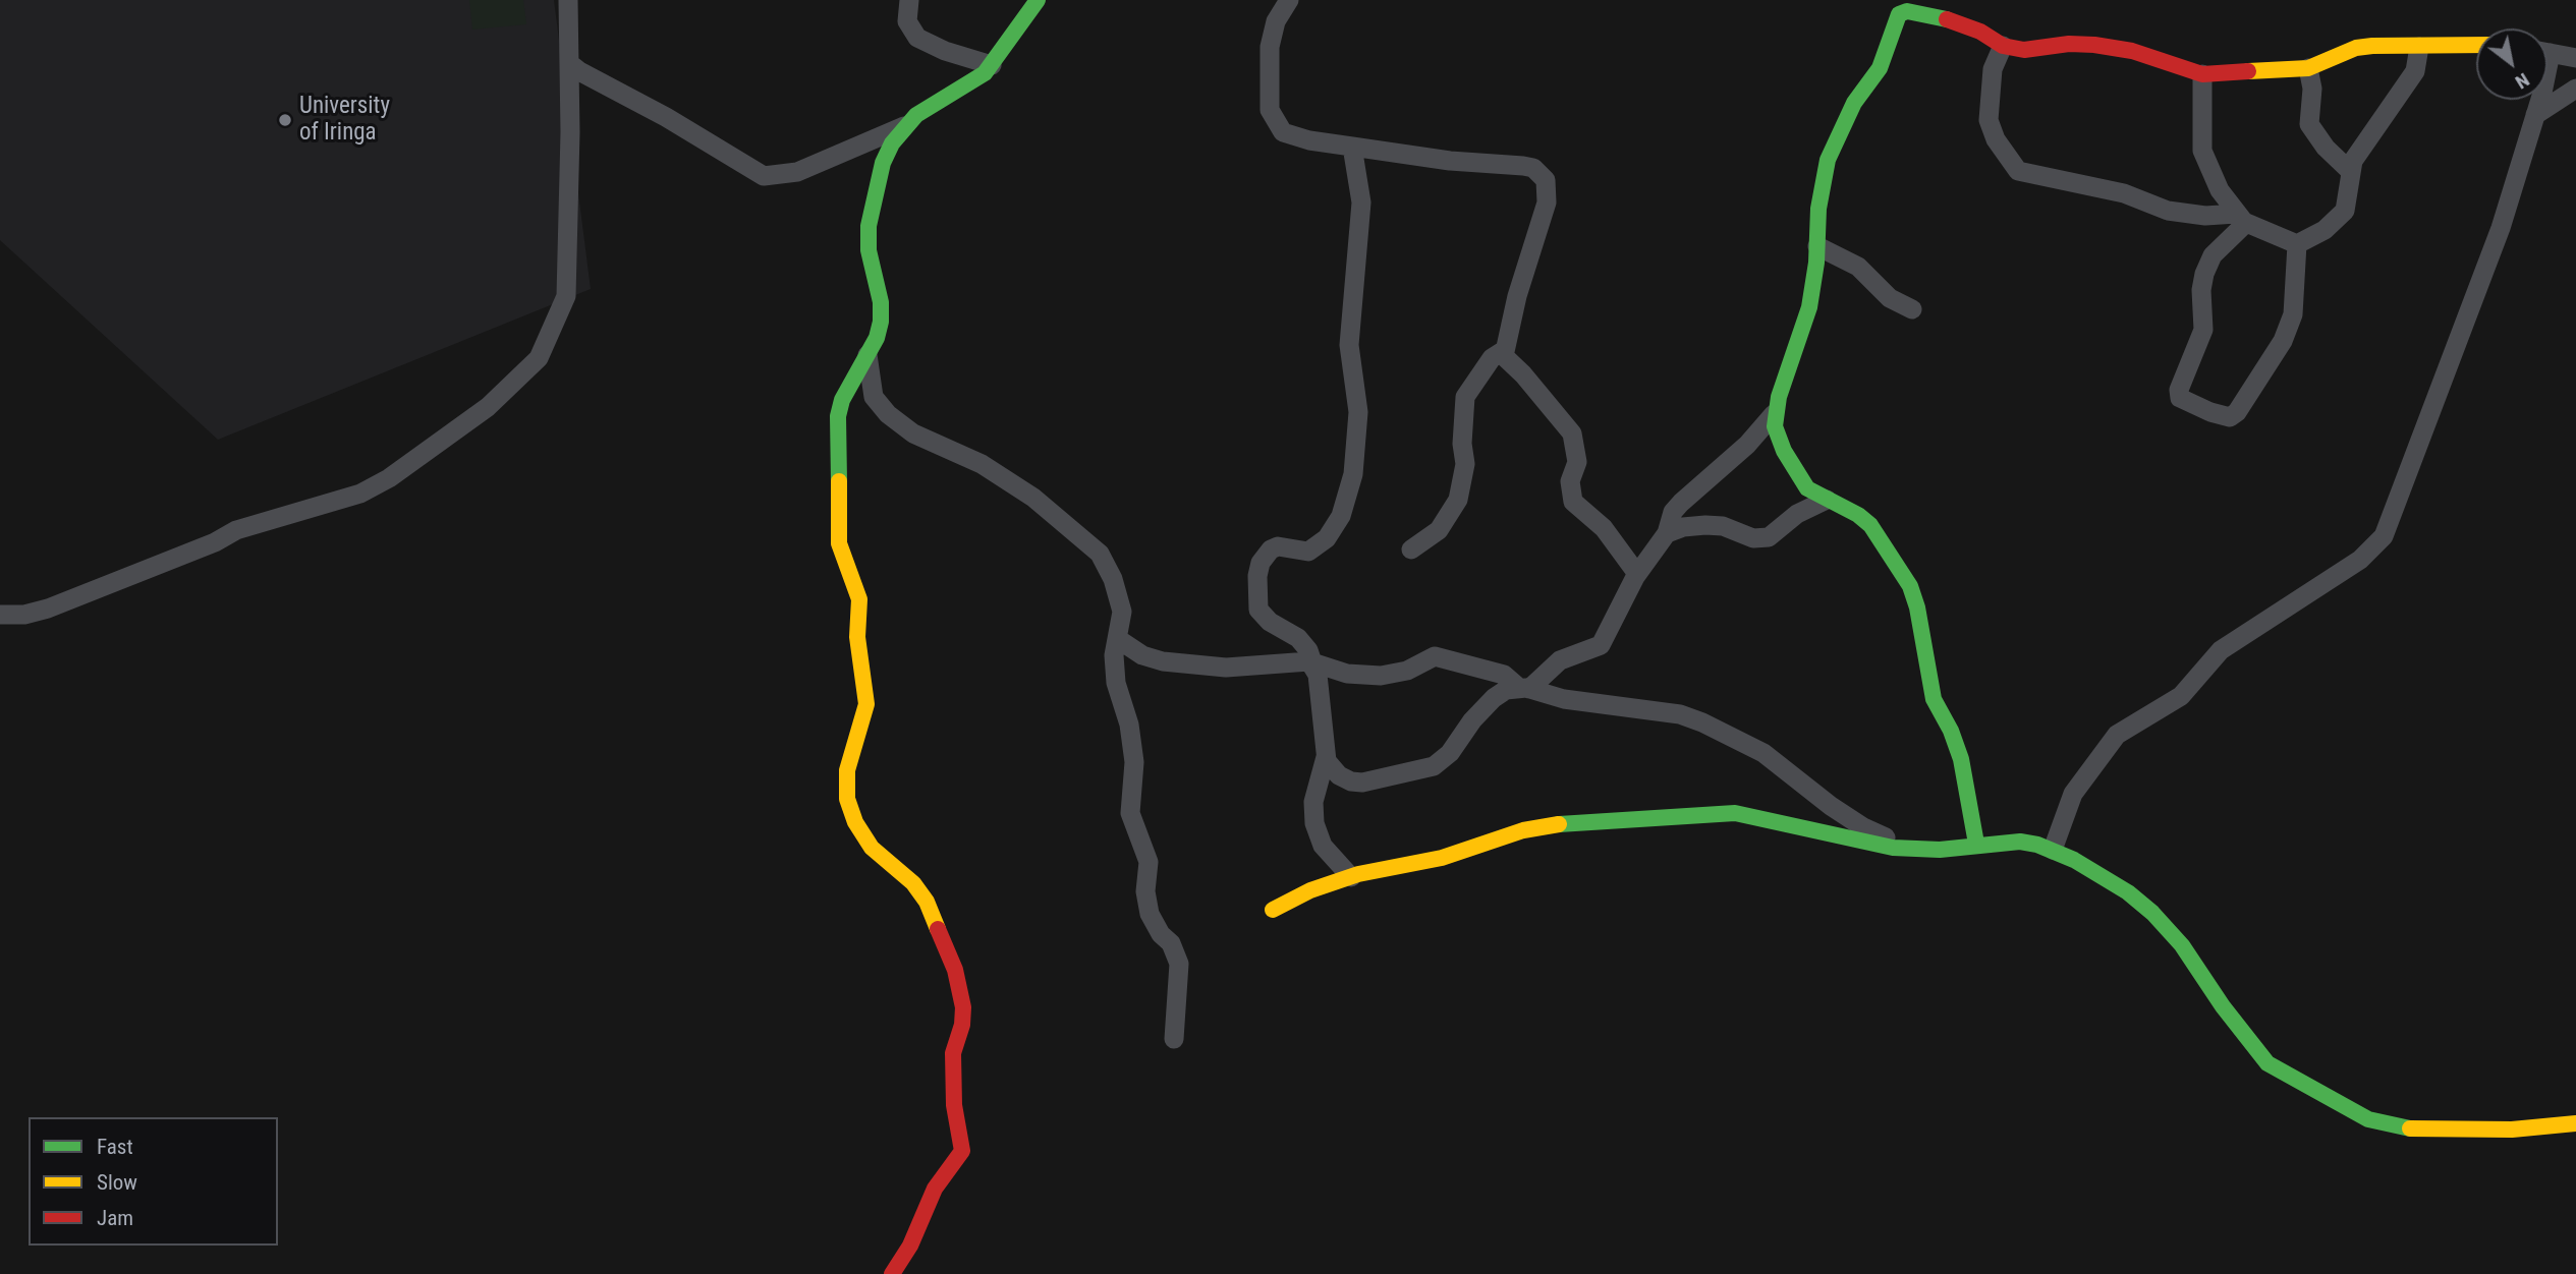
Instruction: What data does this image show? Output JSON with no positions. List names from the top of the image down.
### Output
{
  "places": ["University of Iringa"],
  "legend": ["Fast", "Slow", "Jam"],
  "north": "bottom right"
}
